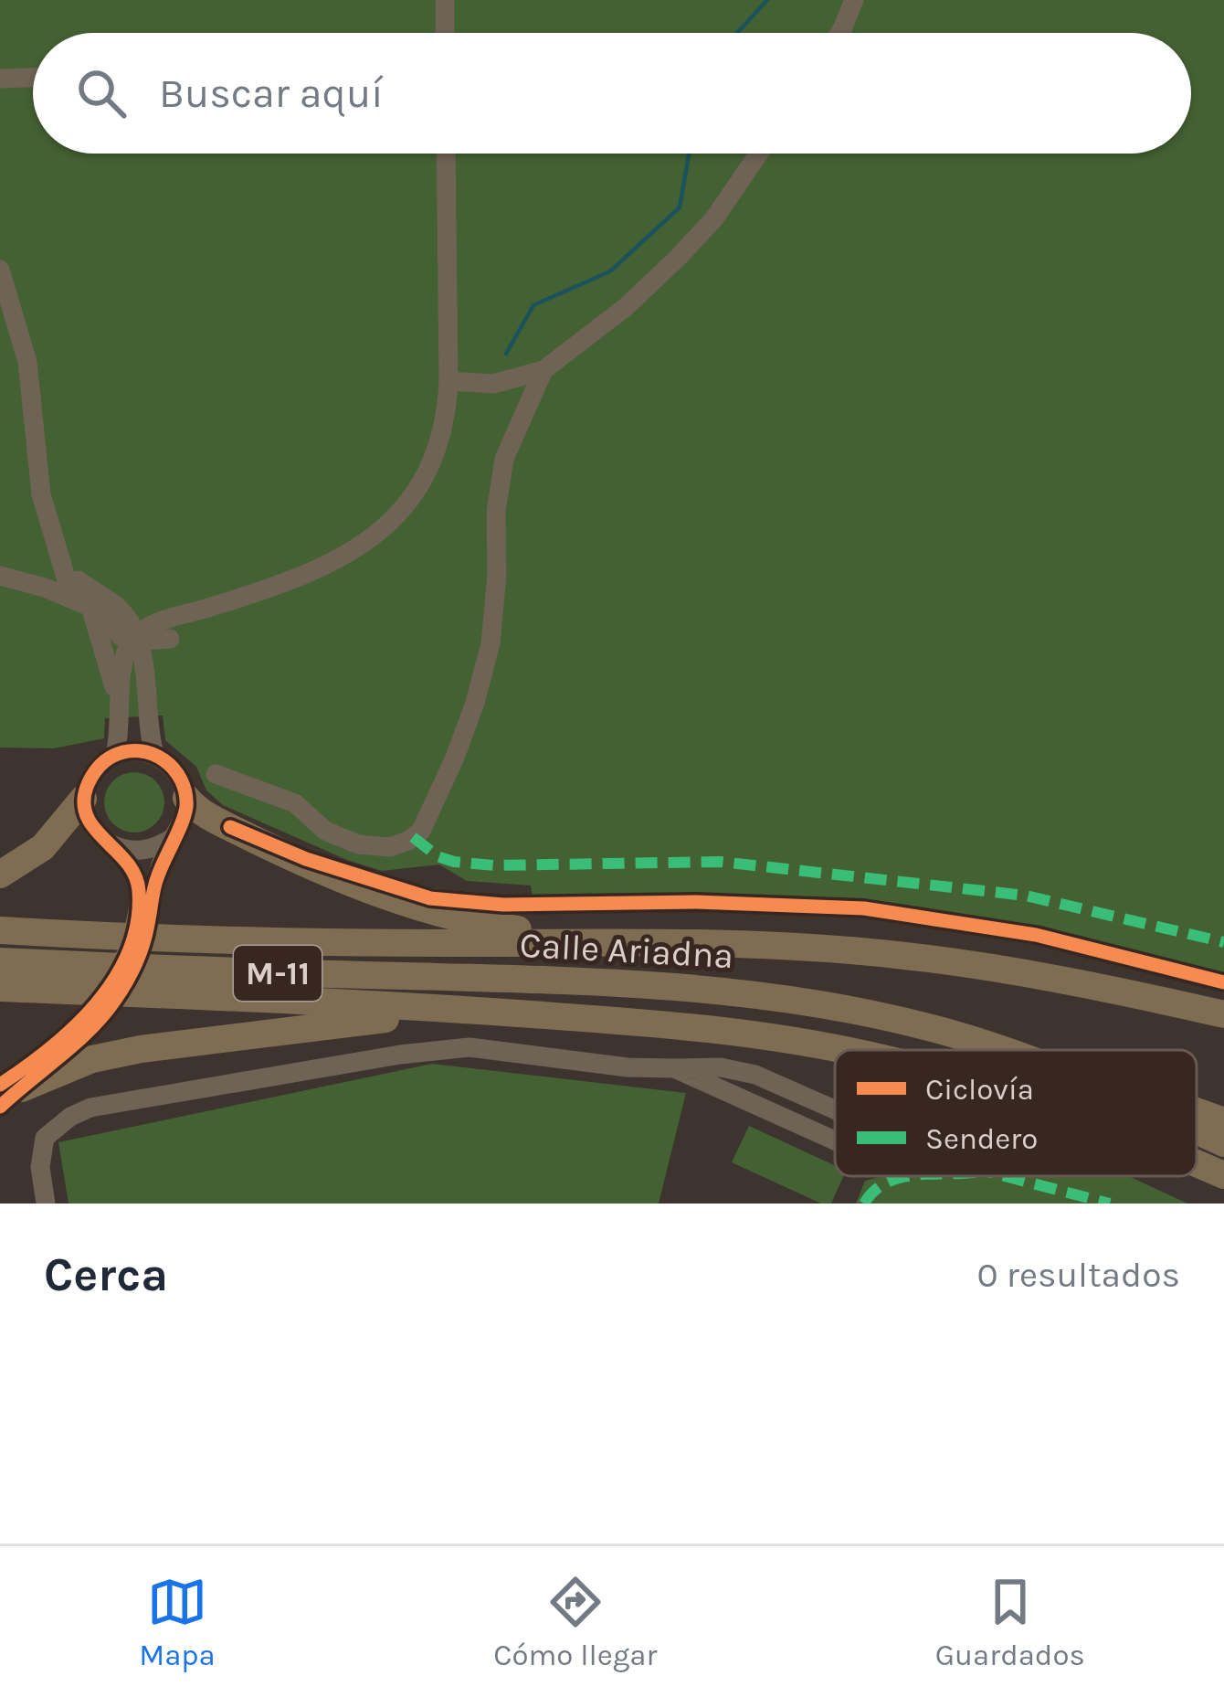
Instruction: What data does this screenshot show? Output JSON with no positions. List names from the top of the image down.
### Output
{
  "streets": {
    "highway": ["Calle Ariadna", "M-11"]
  },
  "legend": ["Ciclovía", "Sendero"],
  "page": {
    "search": "Buscar aquí",
    "heading": ["Cerca", "0 resultados"],
    "nav": ["Mapa", "Cómo llegar", "Guardados"]
  }
}
